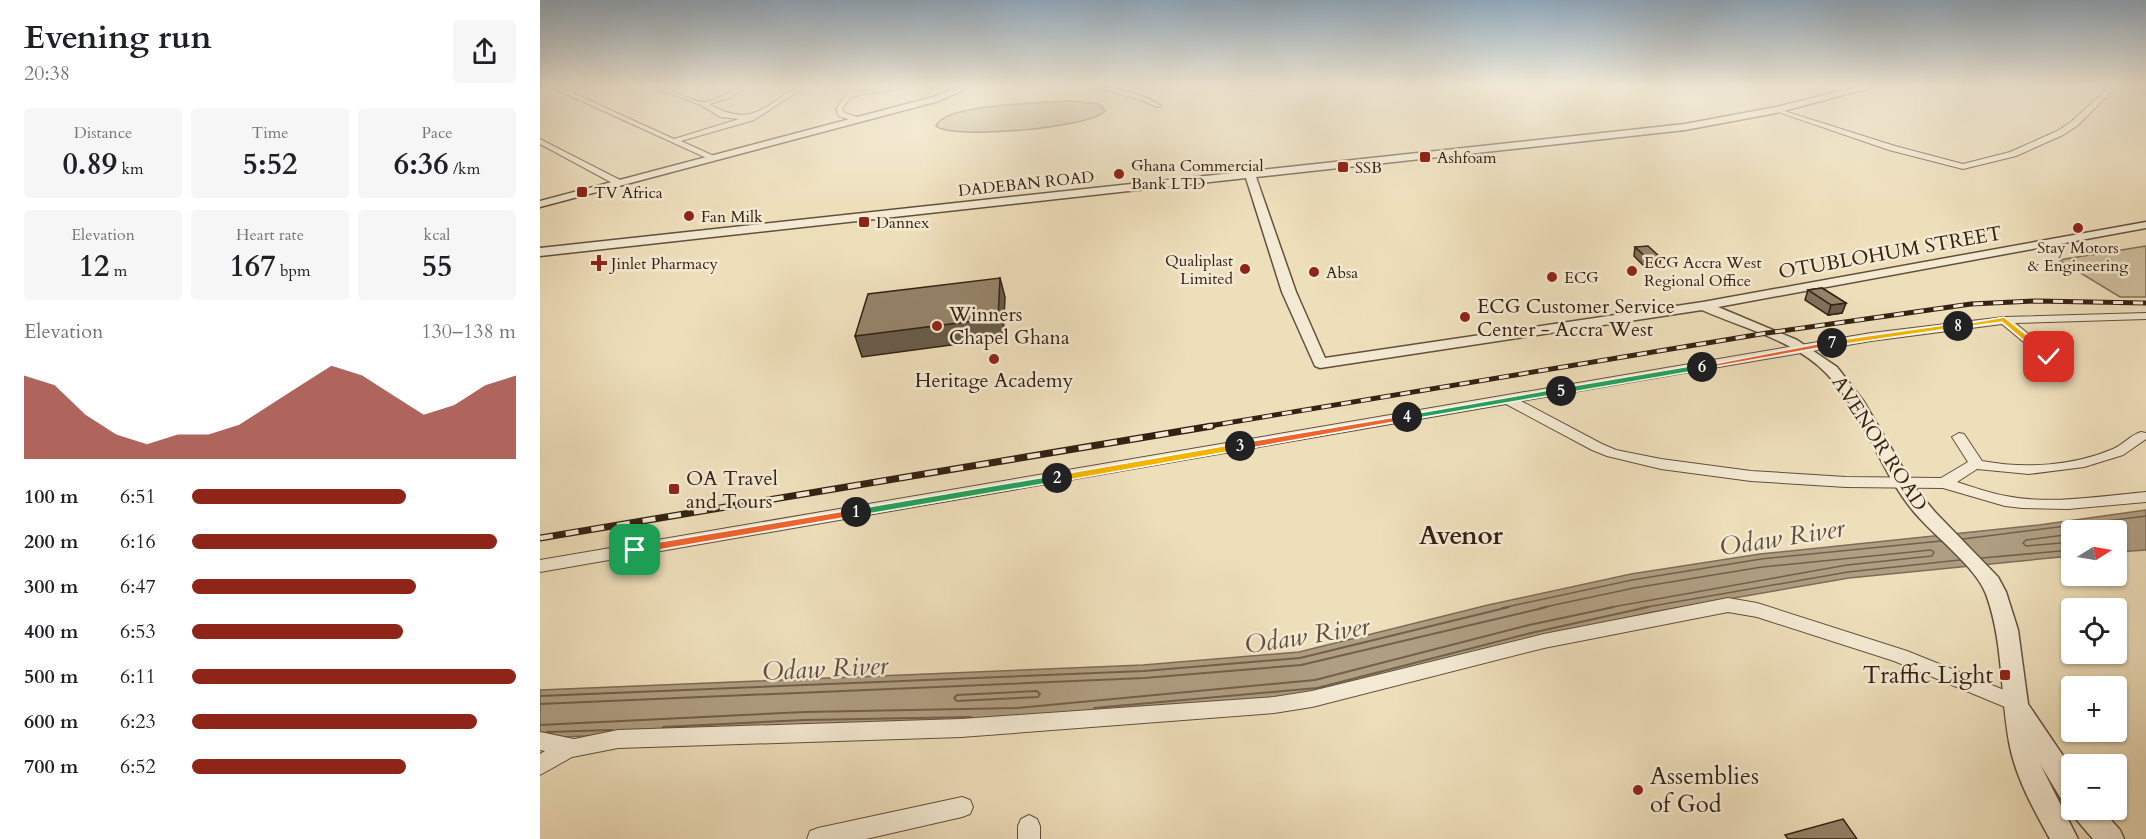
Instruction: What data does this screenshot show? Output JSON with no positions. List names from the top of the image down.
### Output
{
  "streets": {
    "street": ["DADEBAN ROAD", "OTUBLOHUM STREET", "AVENOR ROAD"]
  },
  "crossings": [
    ["DADEBAN ROAD", "OTUBLOHUM STREET"],
    ["OTUBLOHUM STREET", "AVENOR ROAD"]
  ],
  "districts": ["Avenor"],
  "water": ["Odaw River"],
  "places": {
    "transit": [
      "Ashfoam",
      "SSB",
      "TV Africa",
      "Dannex",
      "OA Travel and Tours",
      "Traffic Light"
    ],
    "other": [
      "Ghana Commercial Bank LTD",
      "Fan Milk",
      "Stay Motors & Engineering",
      "Qualiplast Limited",
      "ECG Accra West Regional Office",
      "Absa",
      "ECG",
      "ECG Customer Service Center - Accra West",
      "Winners Chapel Ghana",
      "Heritage Academy",
      "Assemblies of God"
    ],
    "health": ["Jinlet Pharmacy"]
  },
  "north": "right",
  "page": {
    "heading": ["Evening run", "20:38"],
    "stats": [
      ["Distance", "0.89 km"],
      ["Time", "5:52"],
      ["Pace", "6:36 /km"],
      ["Elevation", "12 m"],
      ["Heart rate", "167 bpm"],
      ["kcal", "55"]
    ],
    "chart": ["Elevation", "130–138 m"],
    "pins": [
      "8",
      "7",
      "6",
      "5",
      "4",
      "3",
      "2",
      "1"
    ],
    "list": [
      {
        "name": "100 m",
        "note": "6:51"
      },
      {
        "name": "200 m",
        "note": "6:16"
      },
      {
        "name": "300 m",
        "note": "6:47"
      },
      {
        "name": "400 m",
        "note": "6:53"
      },
      {
        "name": "500 m",
        "note": "6:11"
      },
      {
        "name": "600 m",
        "note": "6:23"
      },
      {
        "name": "700 m",
        "note": "6:52"
      }
    ],
    "map_buttons": ["+", "−"]
  }
}
